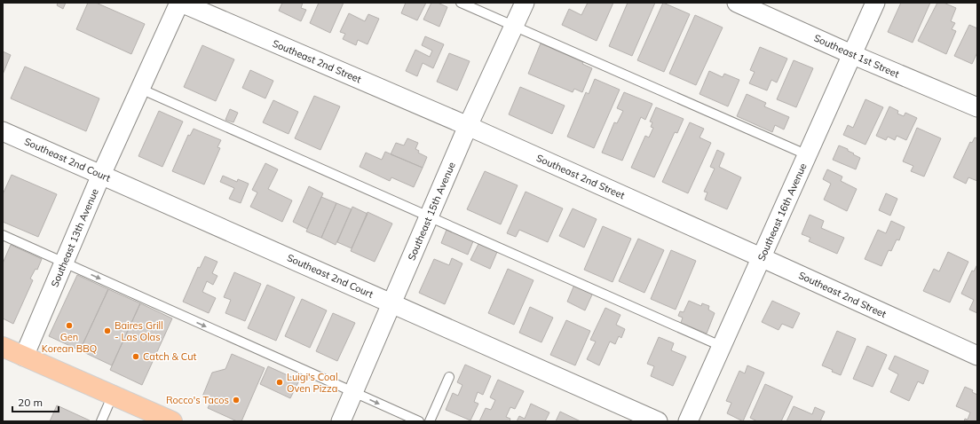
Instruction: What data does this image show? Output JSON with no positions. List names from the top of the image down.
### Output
{
  "streets": {
    "street": [
      "Southeast 1st Street",
      "Southeast 2nd Street",
      "Southeast 2nd Court",
      "Southeast 15th Avenue",
      "Southeast 16th Avenue",
      "Southeast 13th Avenue"
    ]
  },
  "crossings": [
    ["Southeast 1st Street", "Southeast 16th Avenue"],
    ["Southeast 2nd Street", "Southeast 15th Avenue"],
    ["Southeast 2nd Street", "Southeast 16th Avenue"],
    ["Southeast 2nd Street", "Southeast 13th Avenue"],
    ["Southeast 2nd Court", "Southeast 15th Avenue"],
    ["Southeast 2nd Court", "Southeast 13th Avenue"]
  ],
  "places": [
    "Gen Korean BBQ",
    "Baires Grill - Las Olas",
    "Catch & Cut",
    "Luigi's Coal Oven Pizza",
    "Rocco's Tacos"
  ],
  "scale_bar": "20 m"
}
